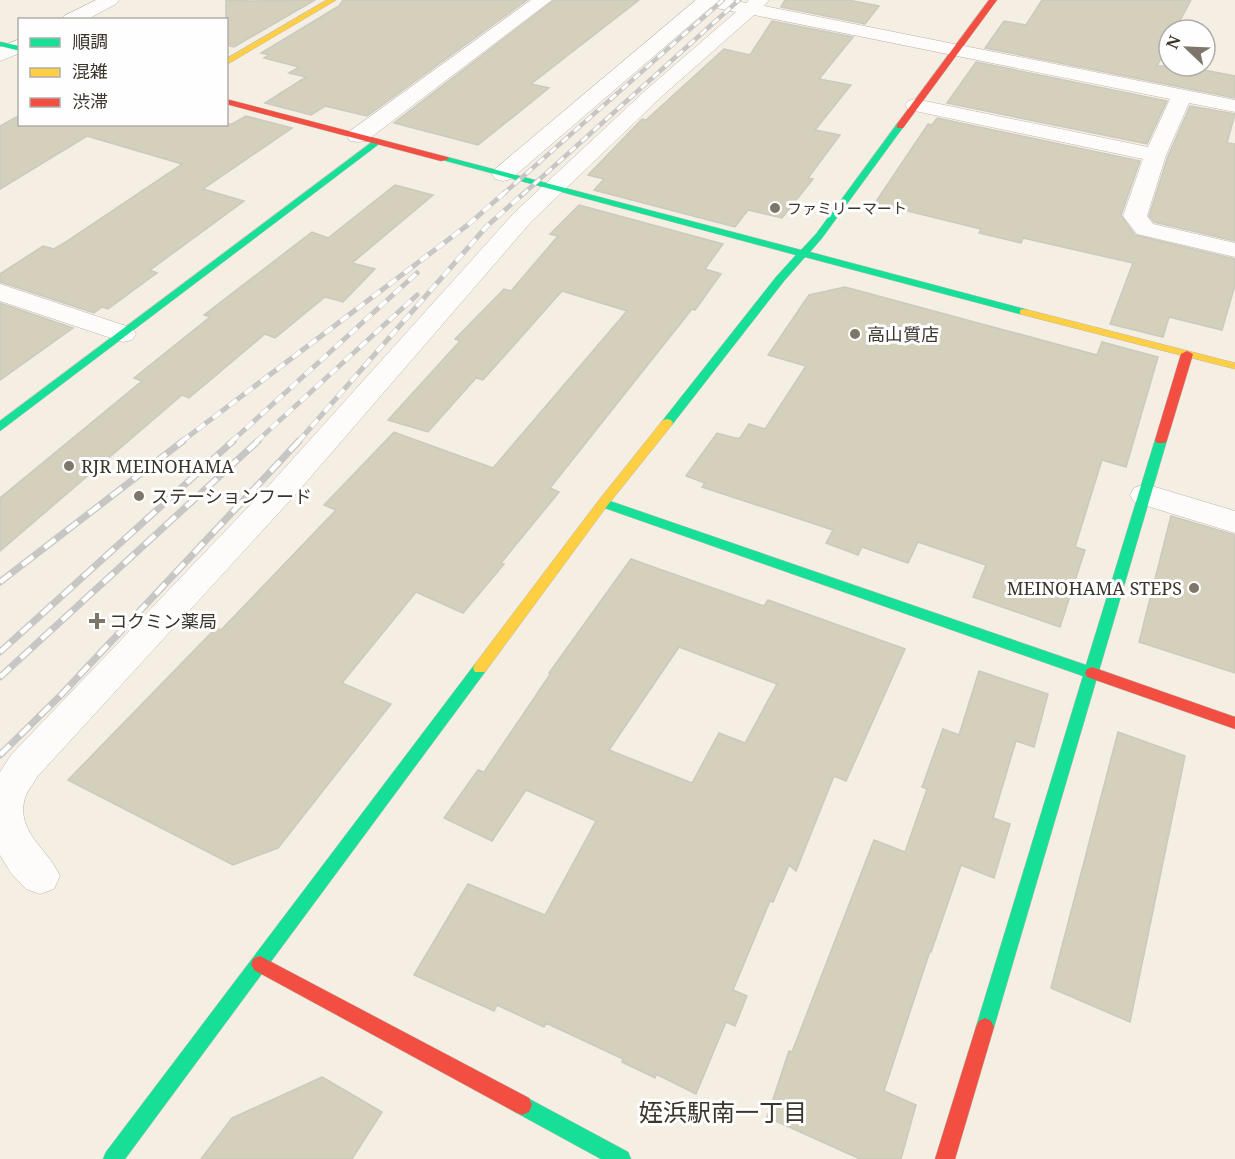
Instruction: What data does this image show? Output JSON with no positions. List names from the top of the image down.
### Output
{
  "districts": ["姪浜駅南一丁目"],
  "places": {
    "other": [
      "ファミリーマート",
      "高山質店",
      "RJR MEINOHAMA",
      "ステーションフード",
      "MEINOHAMA STEPS"
    ],
    "health": ["コクミン薬局"]
  },
  "legend": ["順調", "混雑", "渋滞"],
  "north": "top left"
}
